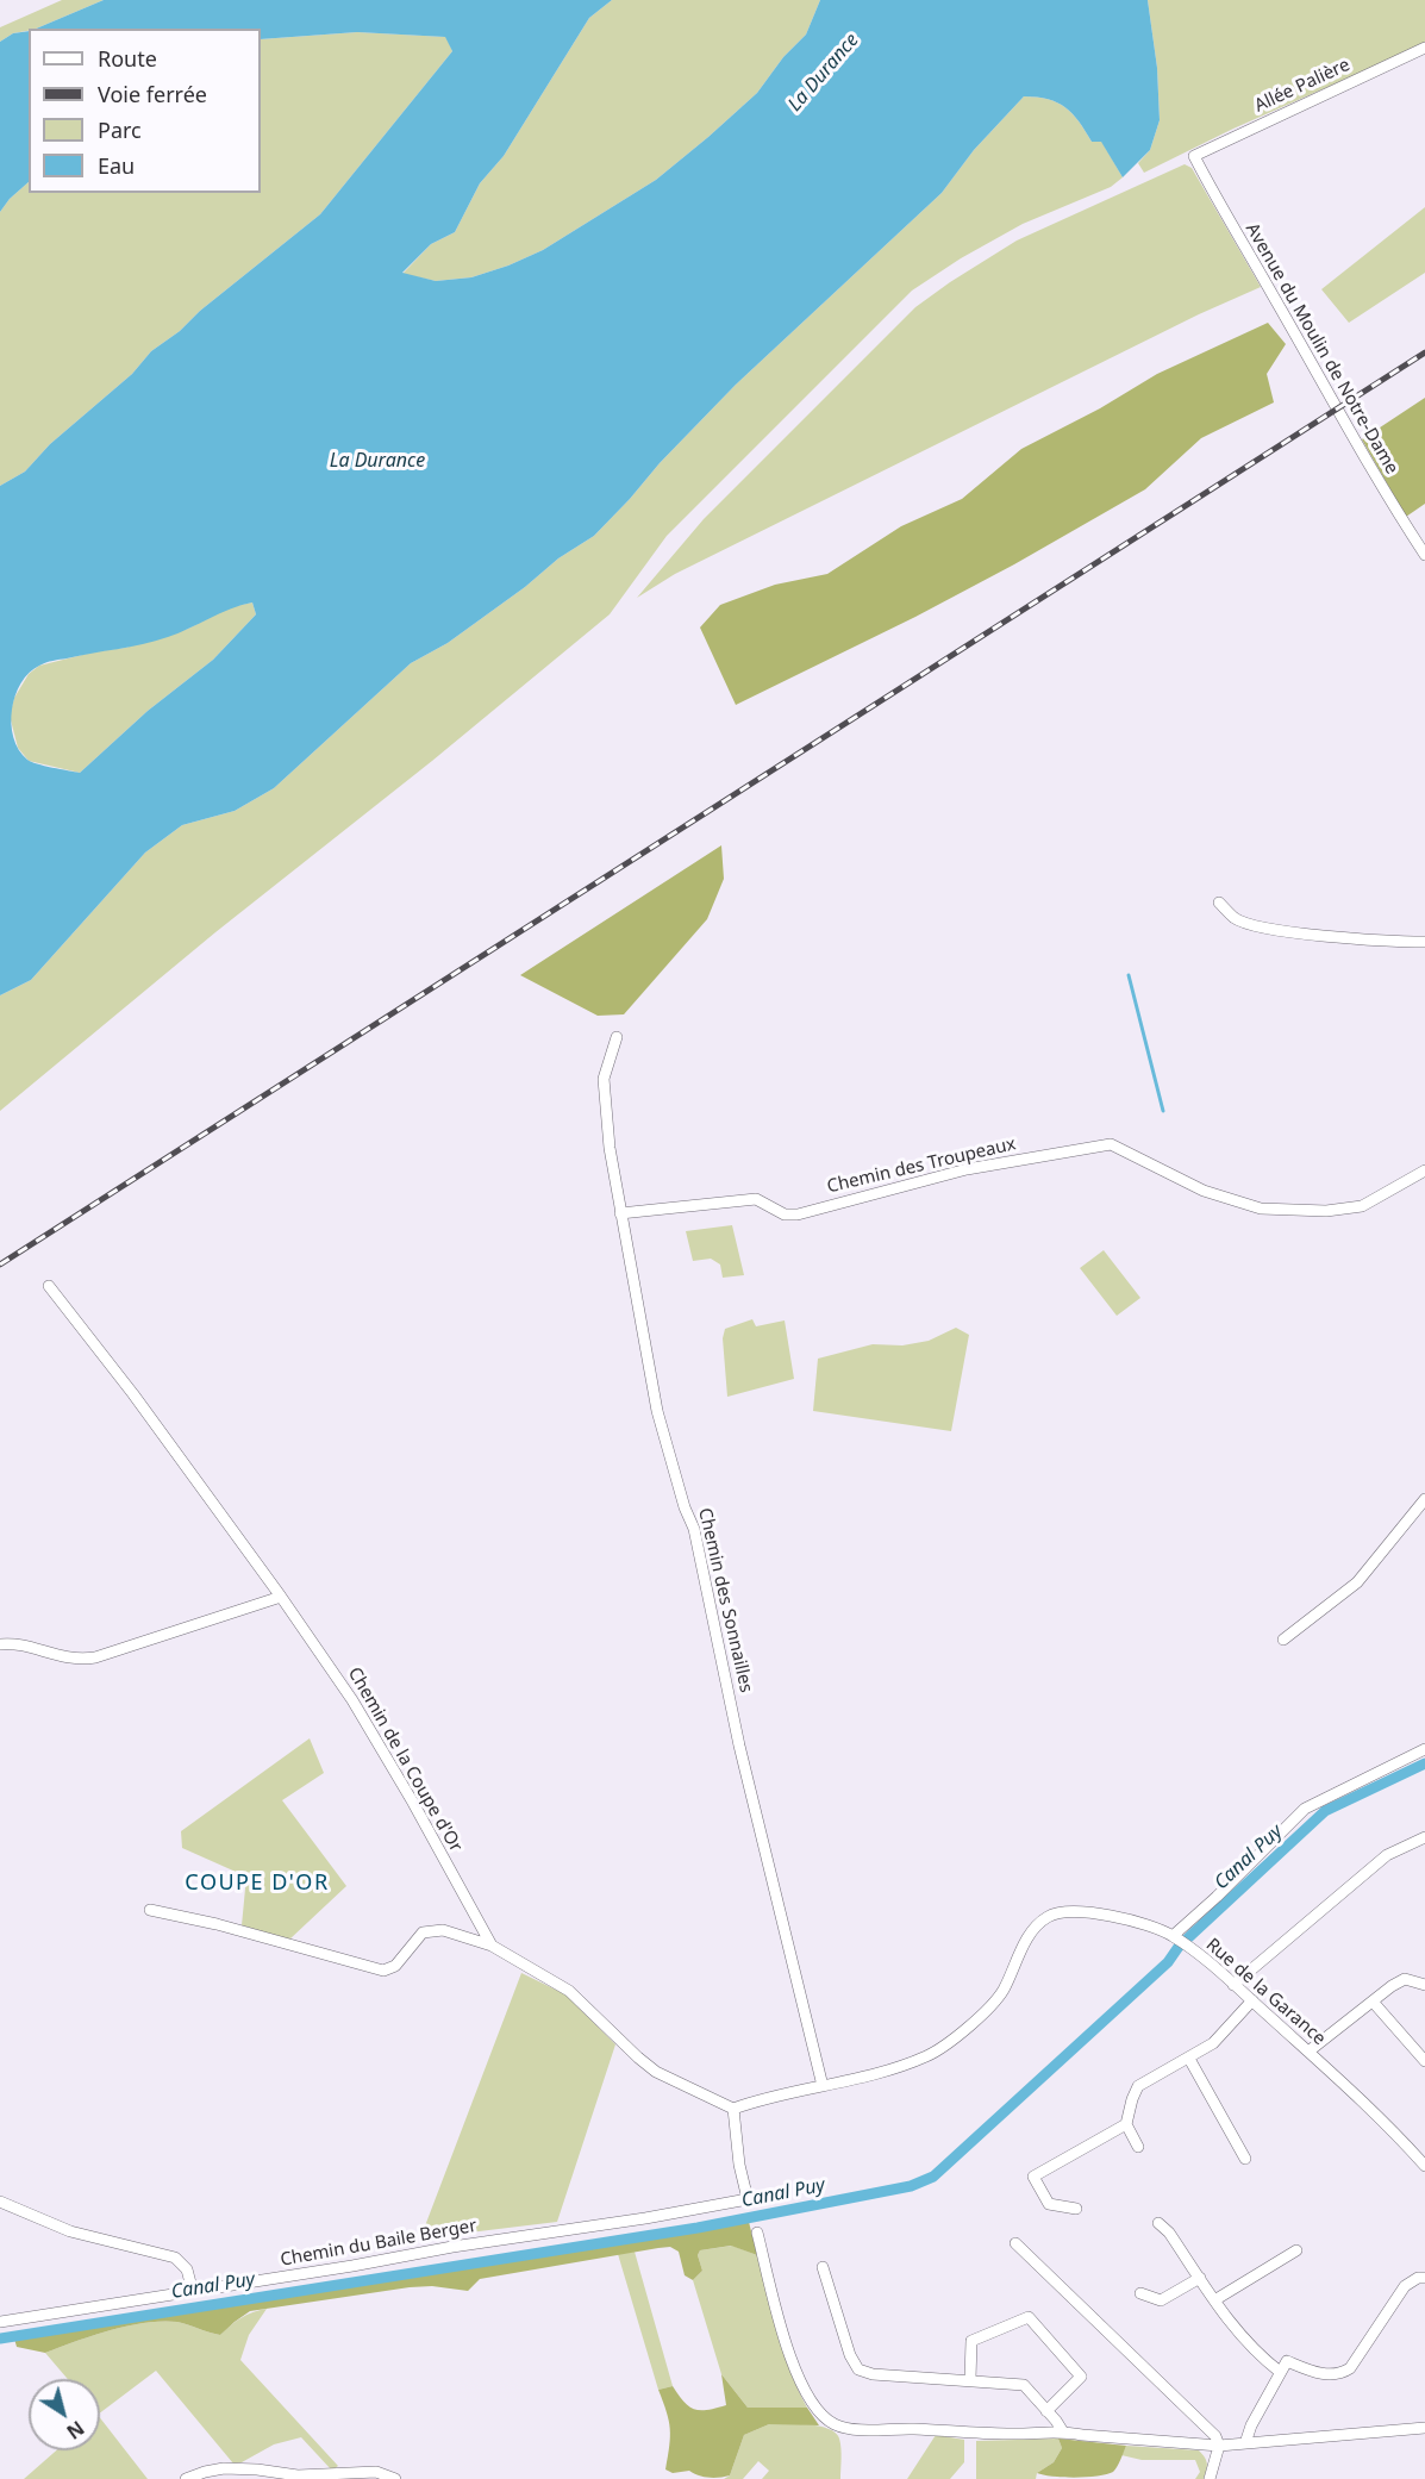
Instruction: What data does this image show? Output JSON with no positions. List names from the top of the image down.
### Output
{
  "streets": {
    "street": [
      "Allée Palière",
      "Avenue du Moulin de Notre-Dame",
      "Chemin des Troupeaux",
      "Chemin des Sonnailles",
      "Chemin de la Coupe d'Or",
      "Rue de la Garance",
      "Chemin du Baile Berger"
    ]
  },
  "crossings": [
    ["Allée Palière", "Avenue du Moulin de Notre-Dame"],
    ["Chemin des Troupeaux", "Chemin des Sonnailles"],
    ["Chemin des Sonnailles", "Rue de la Garance"]
  ],
  "districts": ["COUPE D'OR"],
  "water": ["La Durance", "Canal Puy"],
  "legend": [
    "Route",
    "Voie ferrée",
    "Parc",
    "Eau"
  ],
  "north": "bottom right"
}
